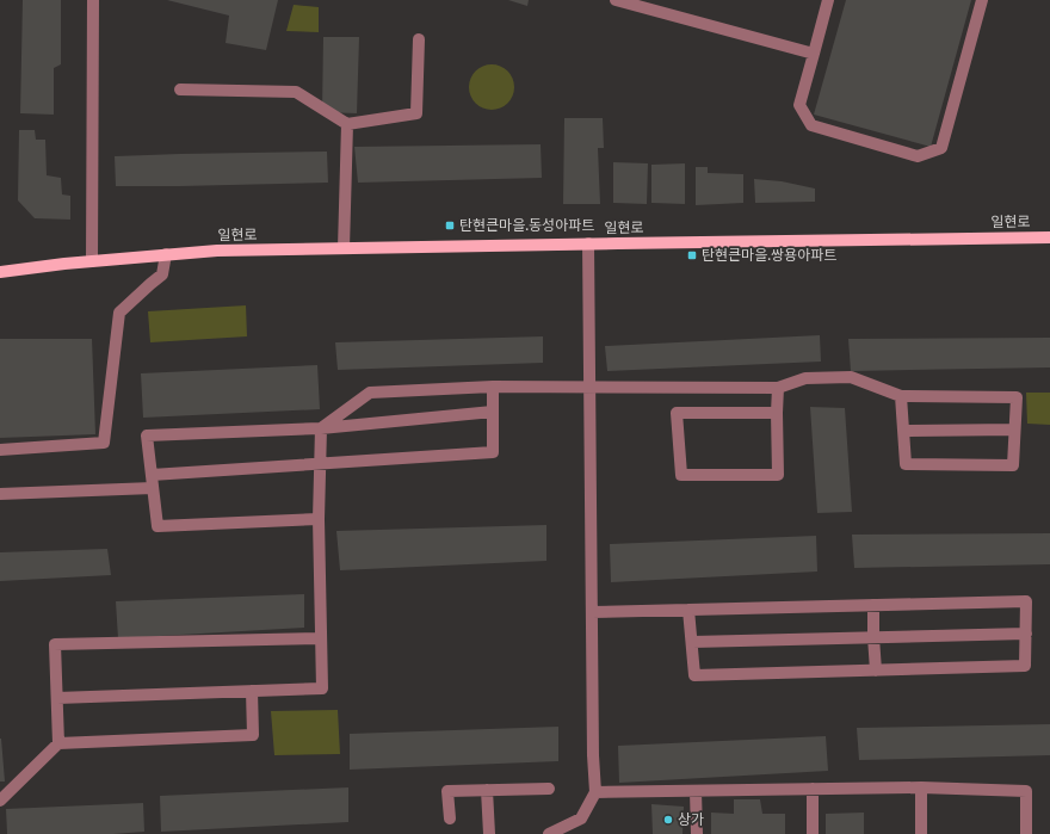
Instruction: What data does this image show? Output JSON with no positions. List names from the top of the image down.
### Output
{
  "streets": {
    "main road": ["일현로"]
  },
  "places": {
    "transit": ["탄현큰마을.동성아파트", "탄현큰마을.쌍용아파트"],
    "other": ["상가"]
  }
}
